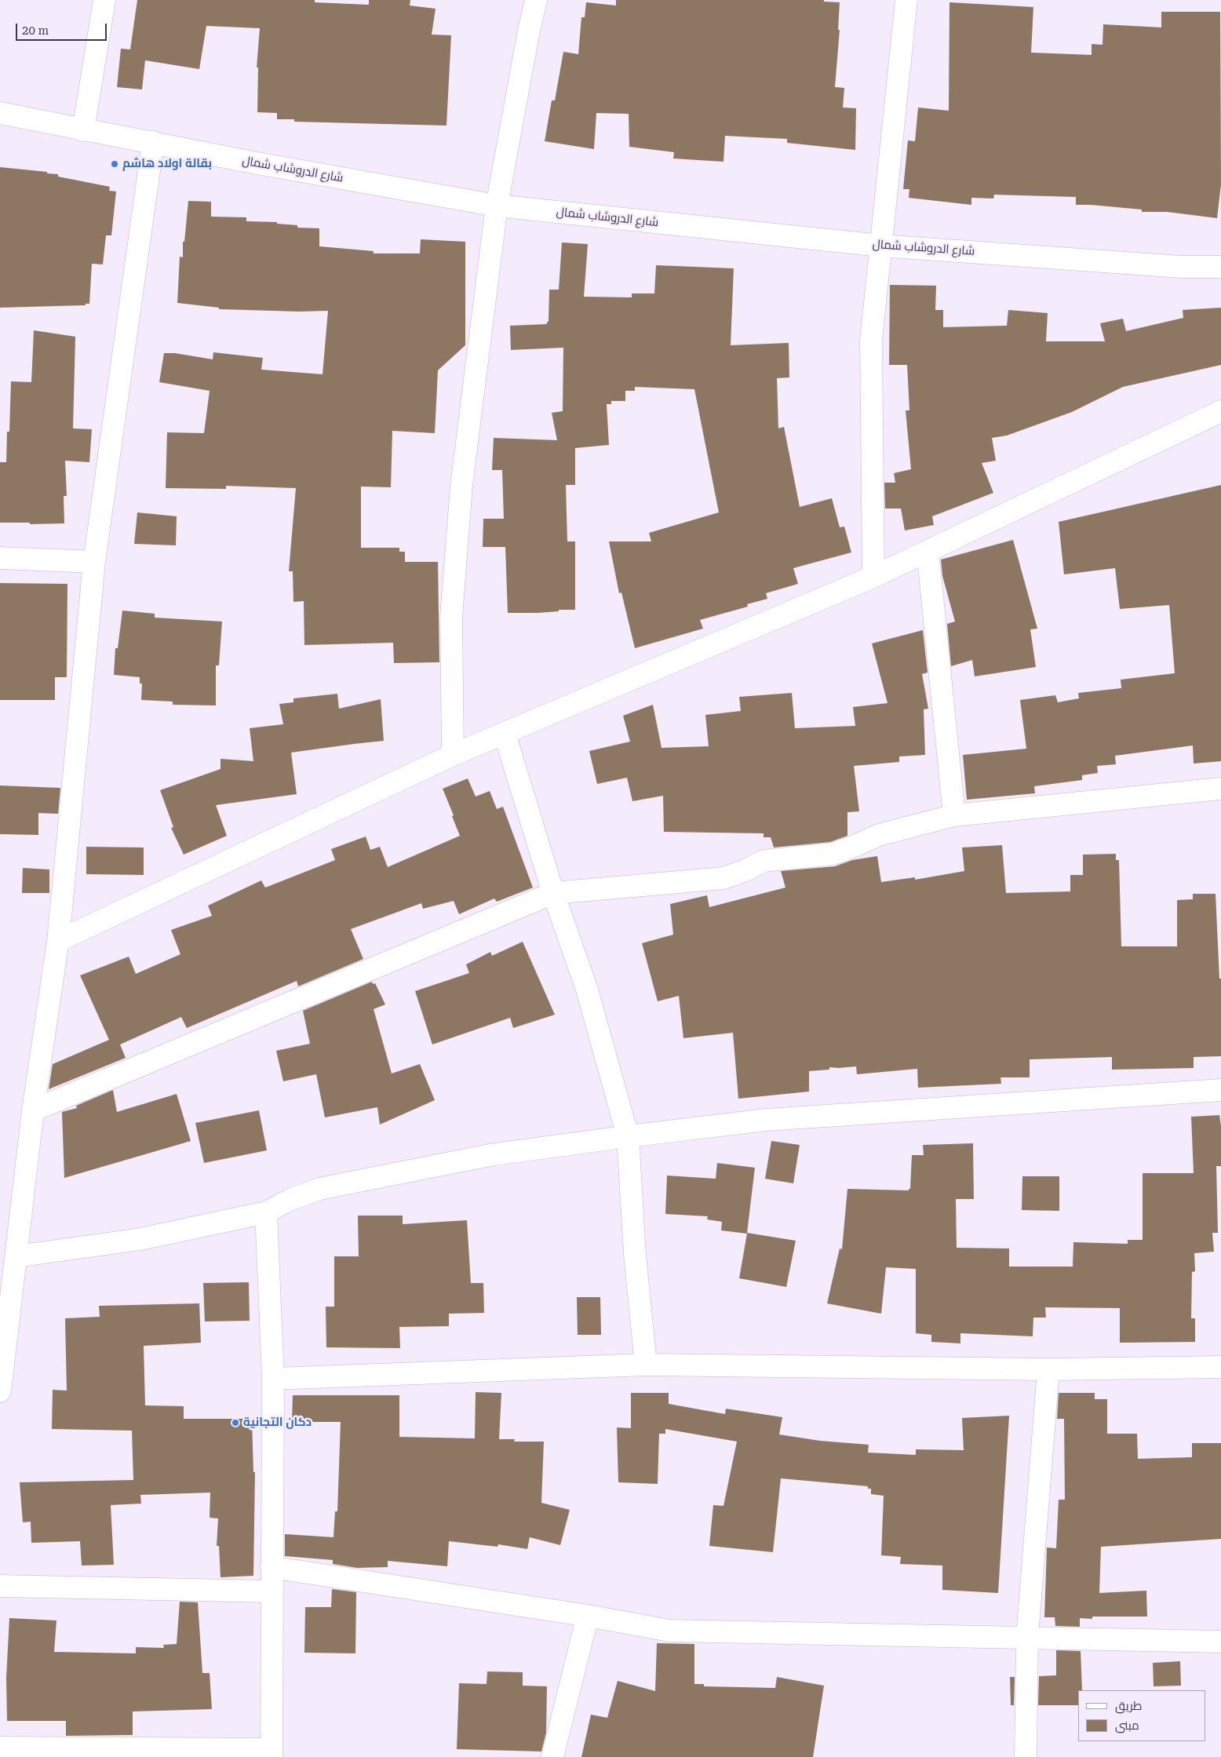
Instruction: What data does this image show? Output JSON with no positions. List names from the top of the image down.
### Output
{
  "streets": {
    "street": ["شارع الدروشاب شمال"]
  },
  "places": ["بقالة اولاد هاشم", "دكان التجانية"],
  "legend": ["طريق", "مبنى"],
  "scale_bar": "20 m"
}
